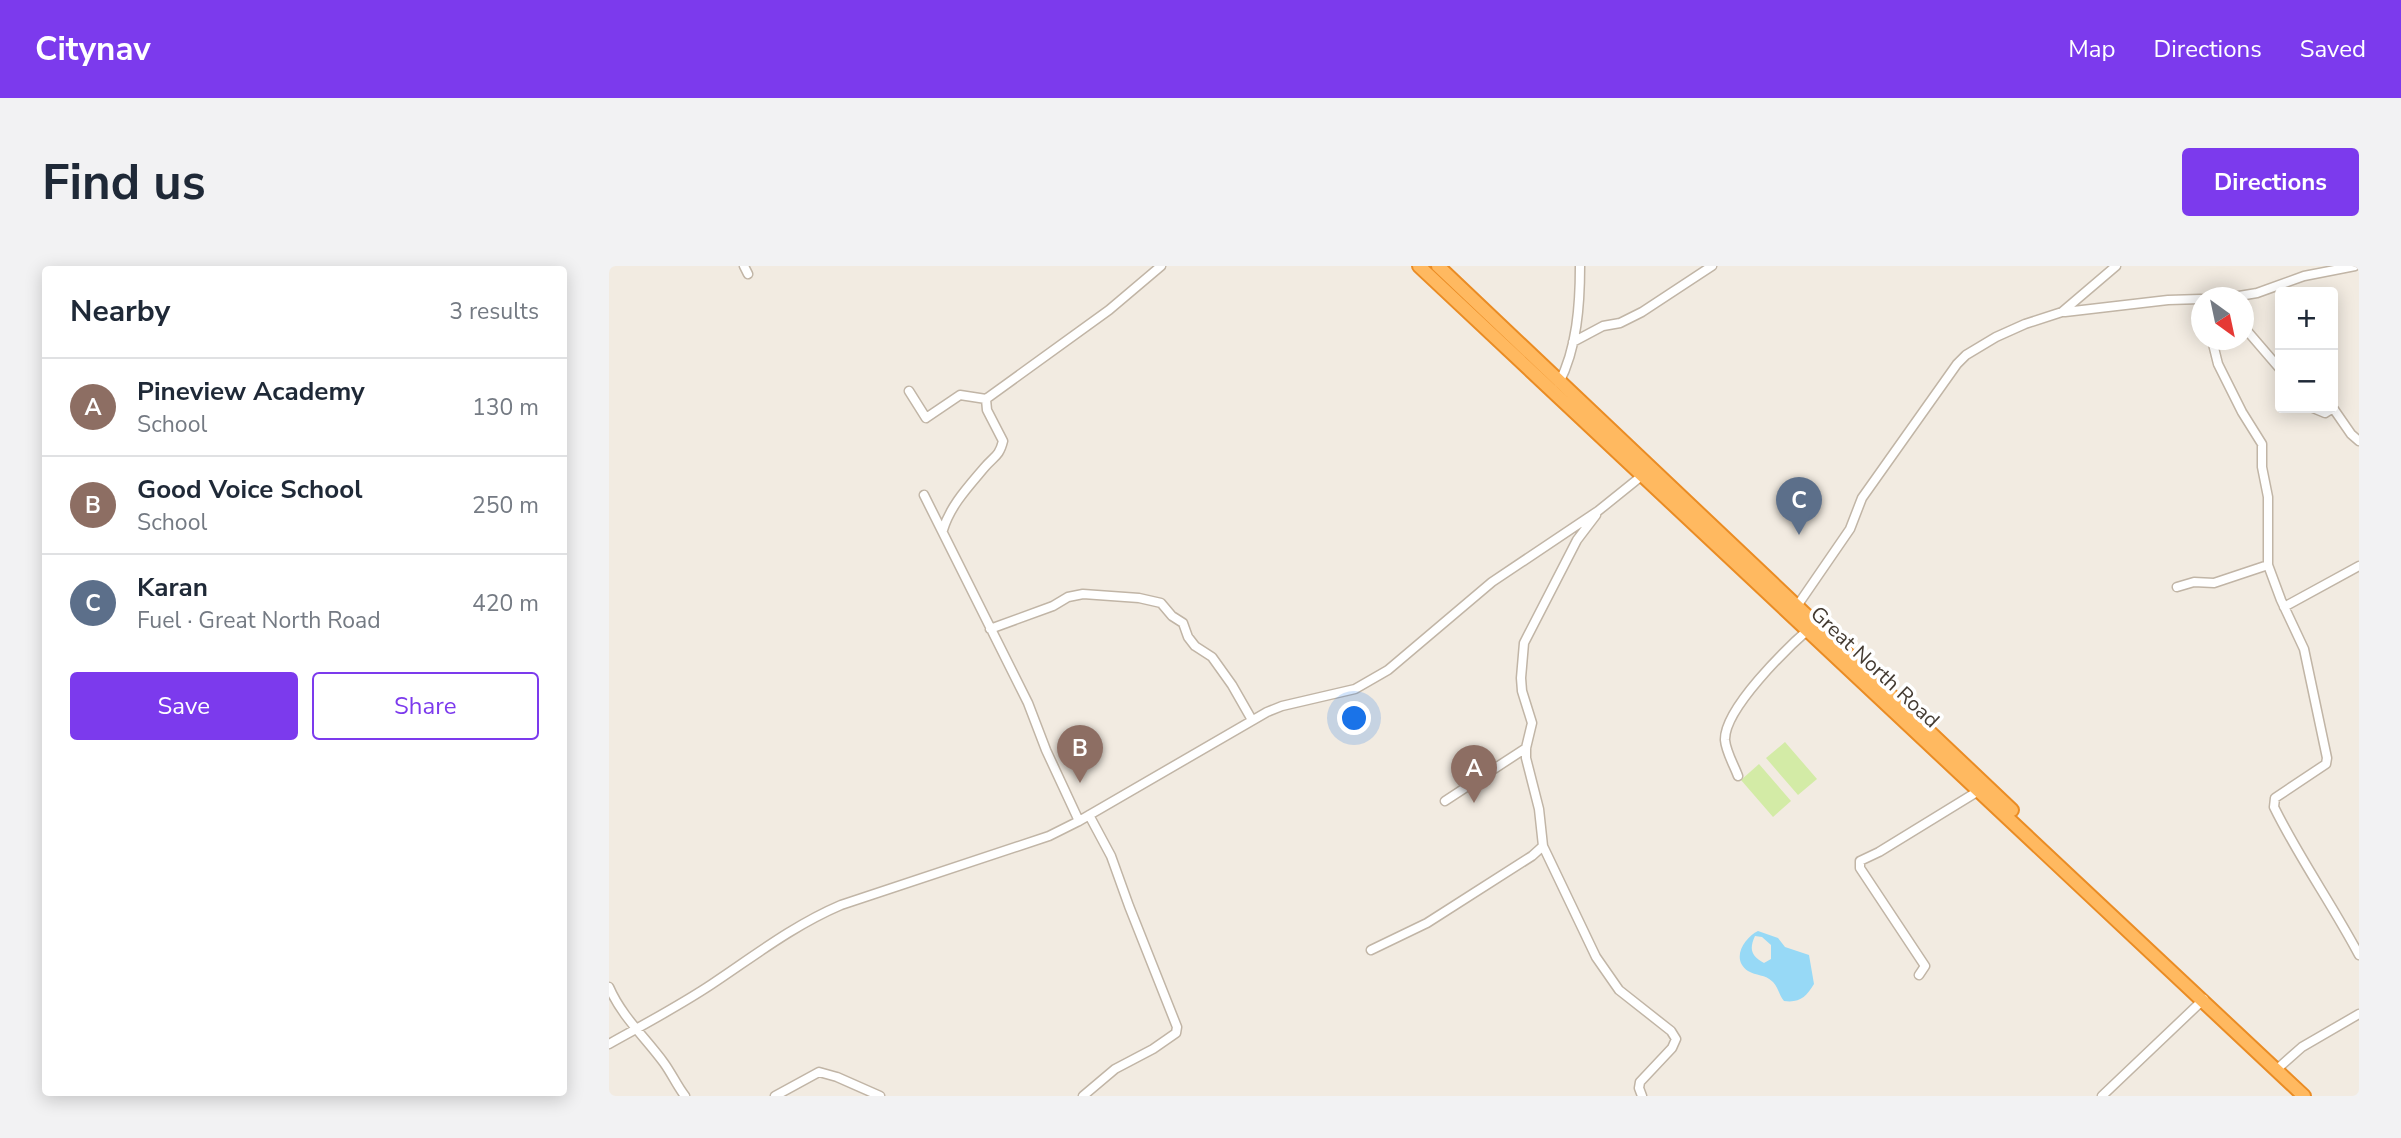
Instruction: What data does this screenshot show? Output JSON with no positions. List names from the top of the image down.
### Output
{
  "streets": {
    "highway": ["Great North Road"]
  },
  "north": "bottom right",
  "page": {
    "header": "Citynav",
    "nav": ["Map", "Directions", "Saved"],
    "buttons": [
      "Directions",
      ["Save", "Share"]
    ],
    "title": "Find us",
    "heading": ["Nearby", "3 results"],
    "map_buttons": ["+", "−"],
    "list": [
      {
        "mark": "A",
        "name": "Pineview Academy",
        "note": "School",
        "value": "130 m"
      },
      {
        "mark": "B",
        "name": "Good Voice School",
        "note": "School",
        "value": "250 m"
      },
      {
        "mark": "C",
        "name": "Karan",
        "note": "Fuel · Great North Road",
        "value": "420 m"
      }
    ],
    "pins": ["C", "B", "A"]
  }
}
